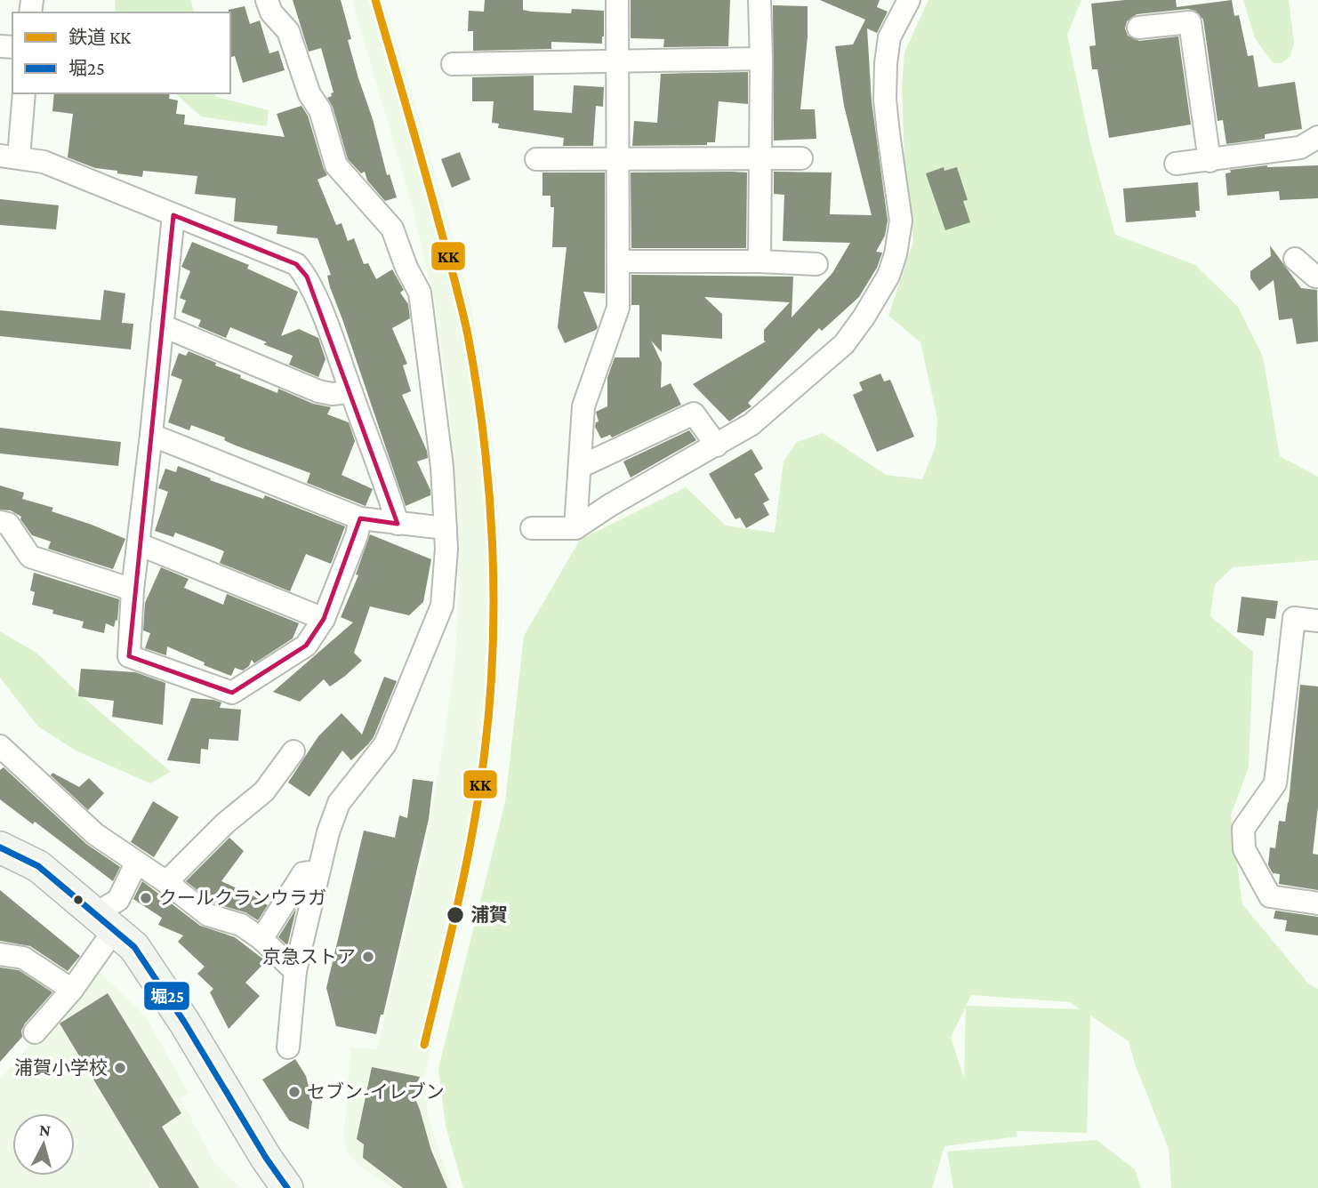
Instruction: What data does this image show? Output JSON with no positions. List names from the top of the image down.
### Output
{
  "places": [
    "クールクランウラガ",
    "浦賀",
    "京急ストア",
    "浦賀小学校",
    "セブン-イレブン"
  ],
  "lines": ["rail line KK", "transit line 堀25"],
  "legend": ["鉄道 KK", "堀25"],
  "north": "top"
}
